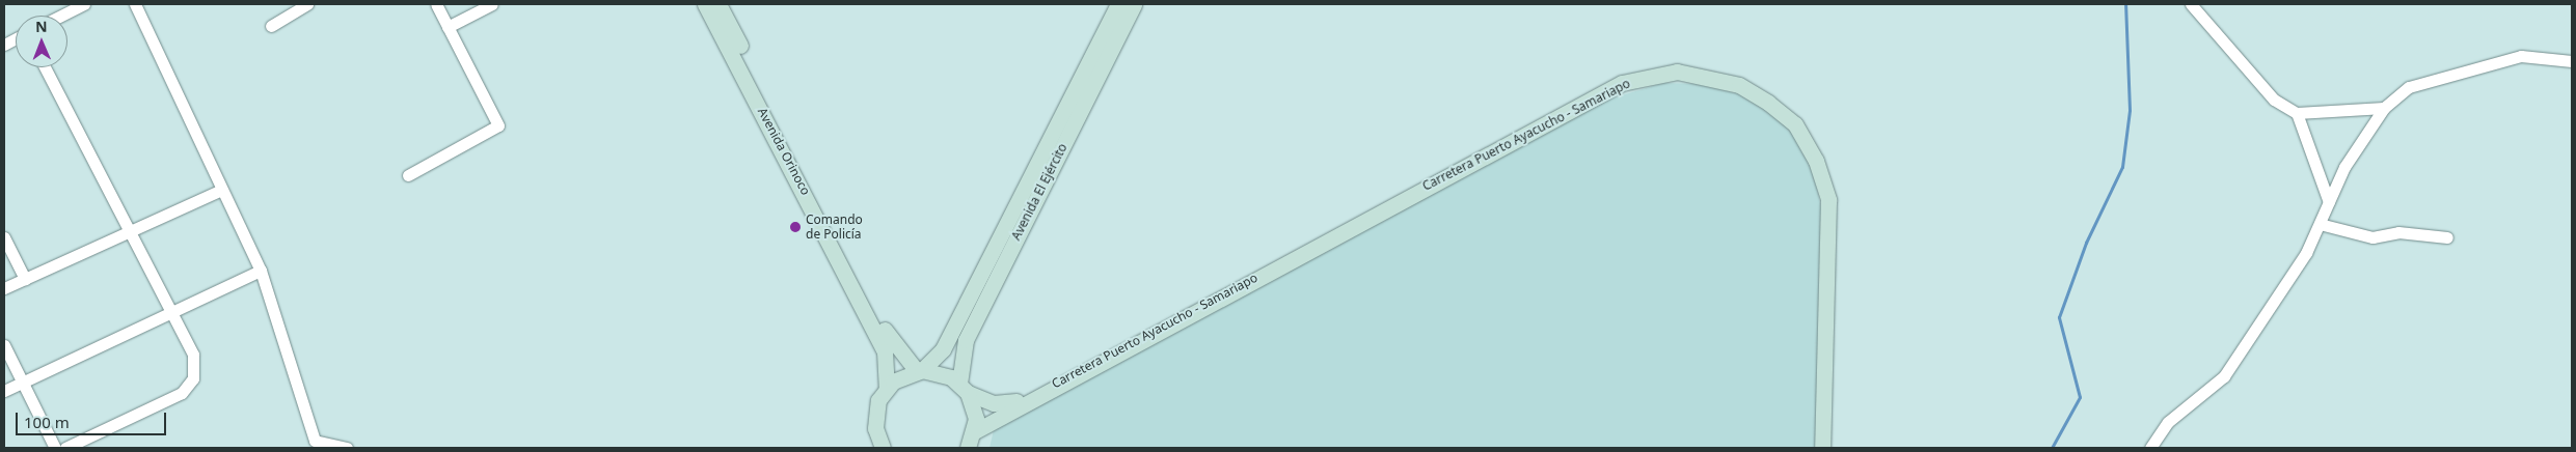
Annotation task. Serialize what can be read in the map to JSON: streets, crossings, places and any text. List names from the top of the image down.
{
  "streets": {
    "street": ["Carretera Puerto Ayacucho - Samariapo", "Avenida Orinoco", "Avenida El Ejército"]
  },
  "crossings": [
    ["Carretera Puerto Ayacucho - Samariapo", "Avenida Orinoco"],
    ["Carretera Puerto Ayacucho - Samariapo", "Avenida El Ejército"],
    ["Avenida Orinoco", "Avenida El Ejército"]
  ],
  "places": ["Comando de Policía"],
  "scale_bar": "100 m",
  "north": "top"
}
